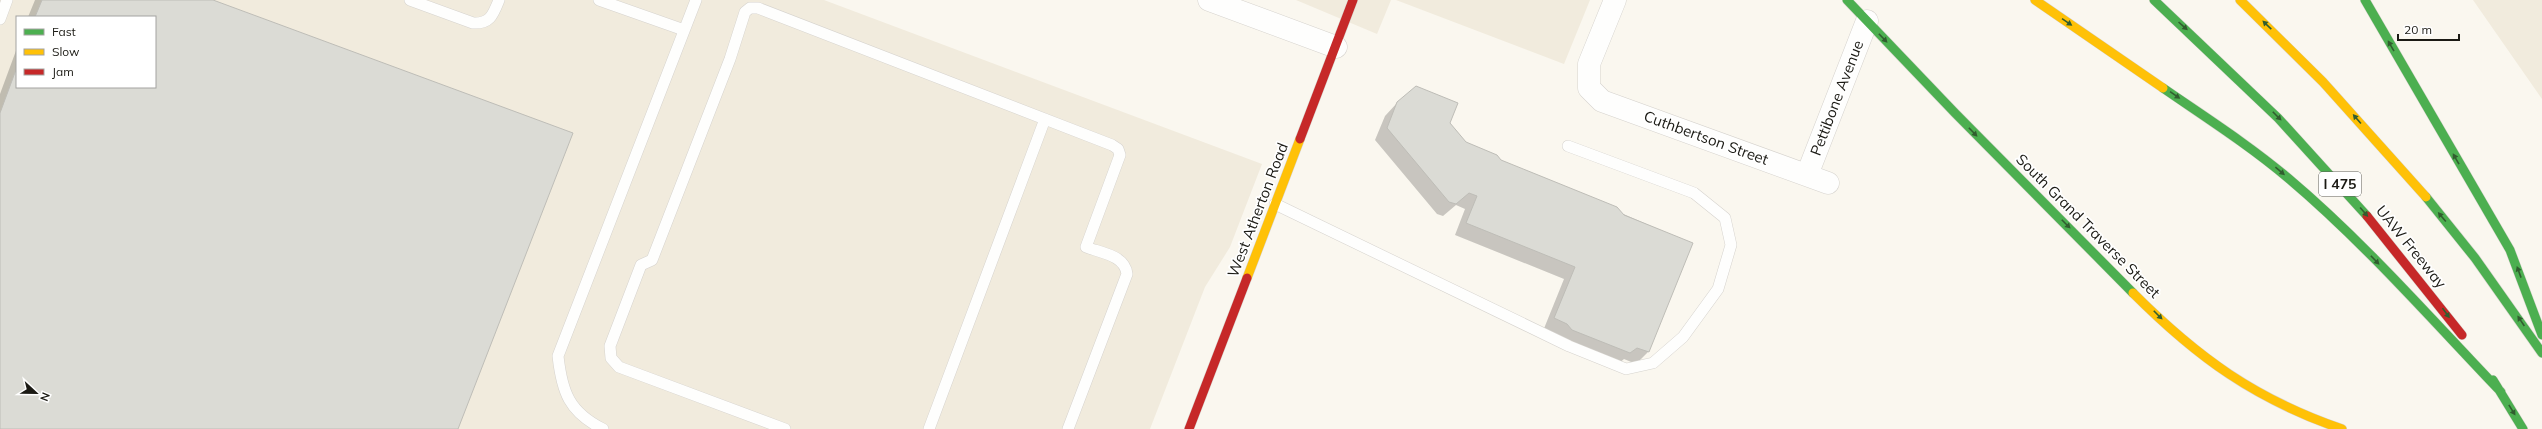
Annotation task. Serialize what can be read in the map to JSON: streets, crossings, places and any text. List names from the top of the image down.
{
  "streets": {
    "main road": [
      "I 475",
      "West Atherton Road",
      "South Grand Traverse Street",
      "UAW Freeway"
    ],
    "street": ["Pettibone Avenue", "Cuthbertson Street"]
  },
  "crossings": [
    ["Pettibone Avenue", "Cuthbertson Street"],
    ["Pettibone Avenue", "South Grand Traverse Street"]
  ],
  "one_way": ["South Grand Traverse Street"],
  "legend": ["Fast", "Slow", "Jam"],
  "scale_bar": "20 m",
  "north": "right"
}
